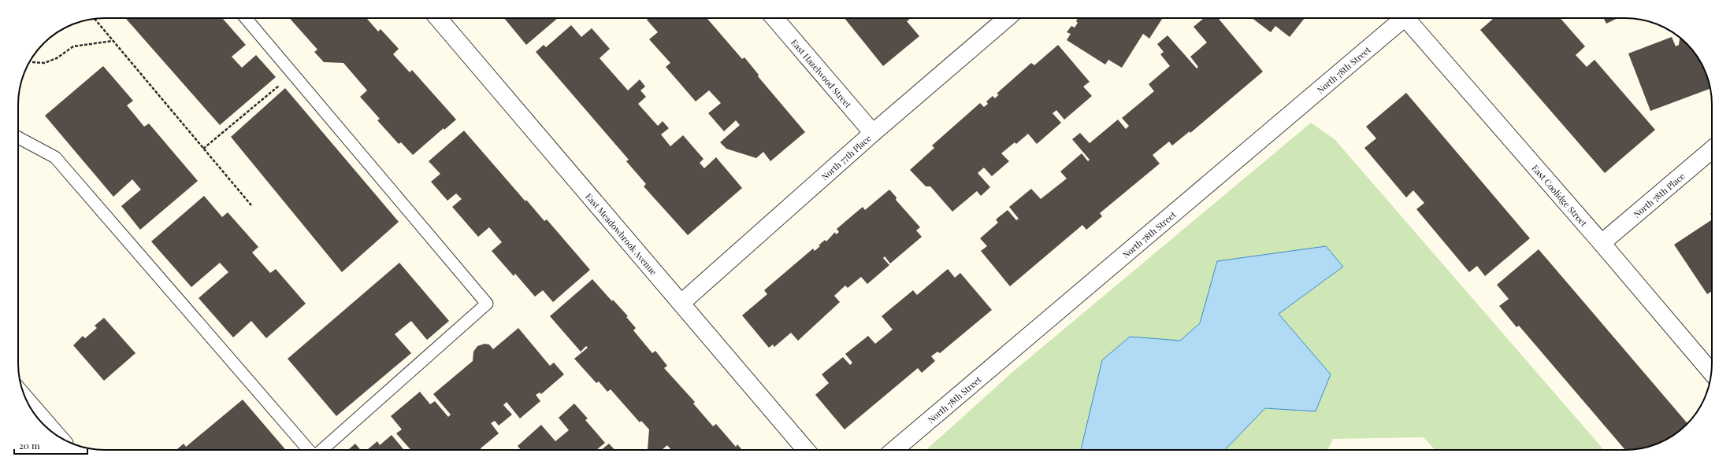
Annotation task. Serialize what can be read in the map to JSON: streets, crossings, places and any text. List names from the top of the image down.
{
  "streets": {
    "street": [
      "North 78th Street",
      "East Hazelwood Street",
      "North 77th Place",
      "East Coolidge Street",
      "North 78th Place",
      "East Meadowbrook Avenue"
    ]
  },
  "crossings": [
    ["East Hazelwood Street", "North 77th Place"],
    ["North 77th Place", "East Meadowbrook Avenue"],
    ["East Coolidge Street", "North 78th Place"]
  ],
  "scale_bar": "20 m"
}
